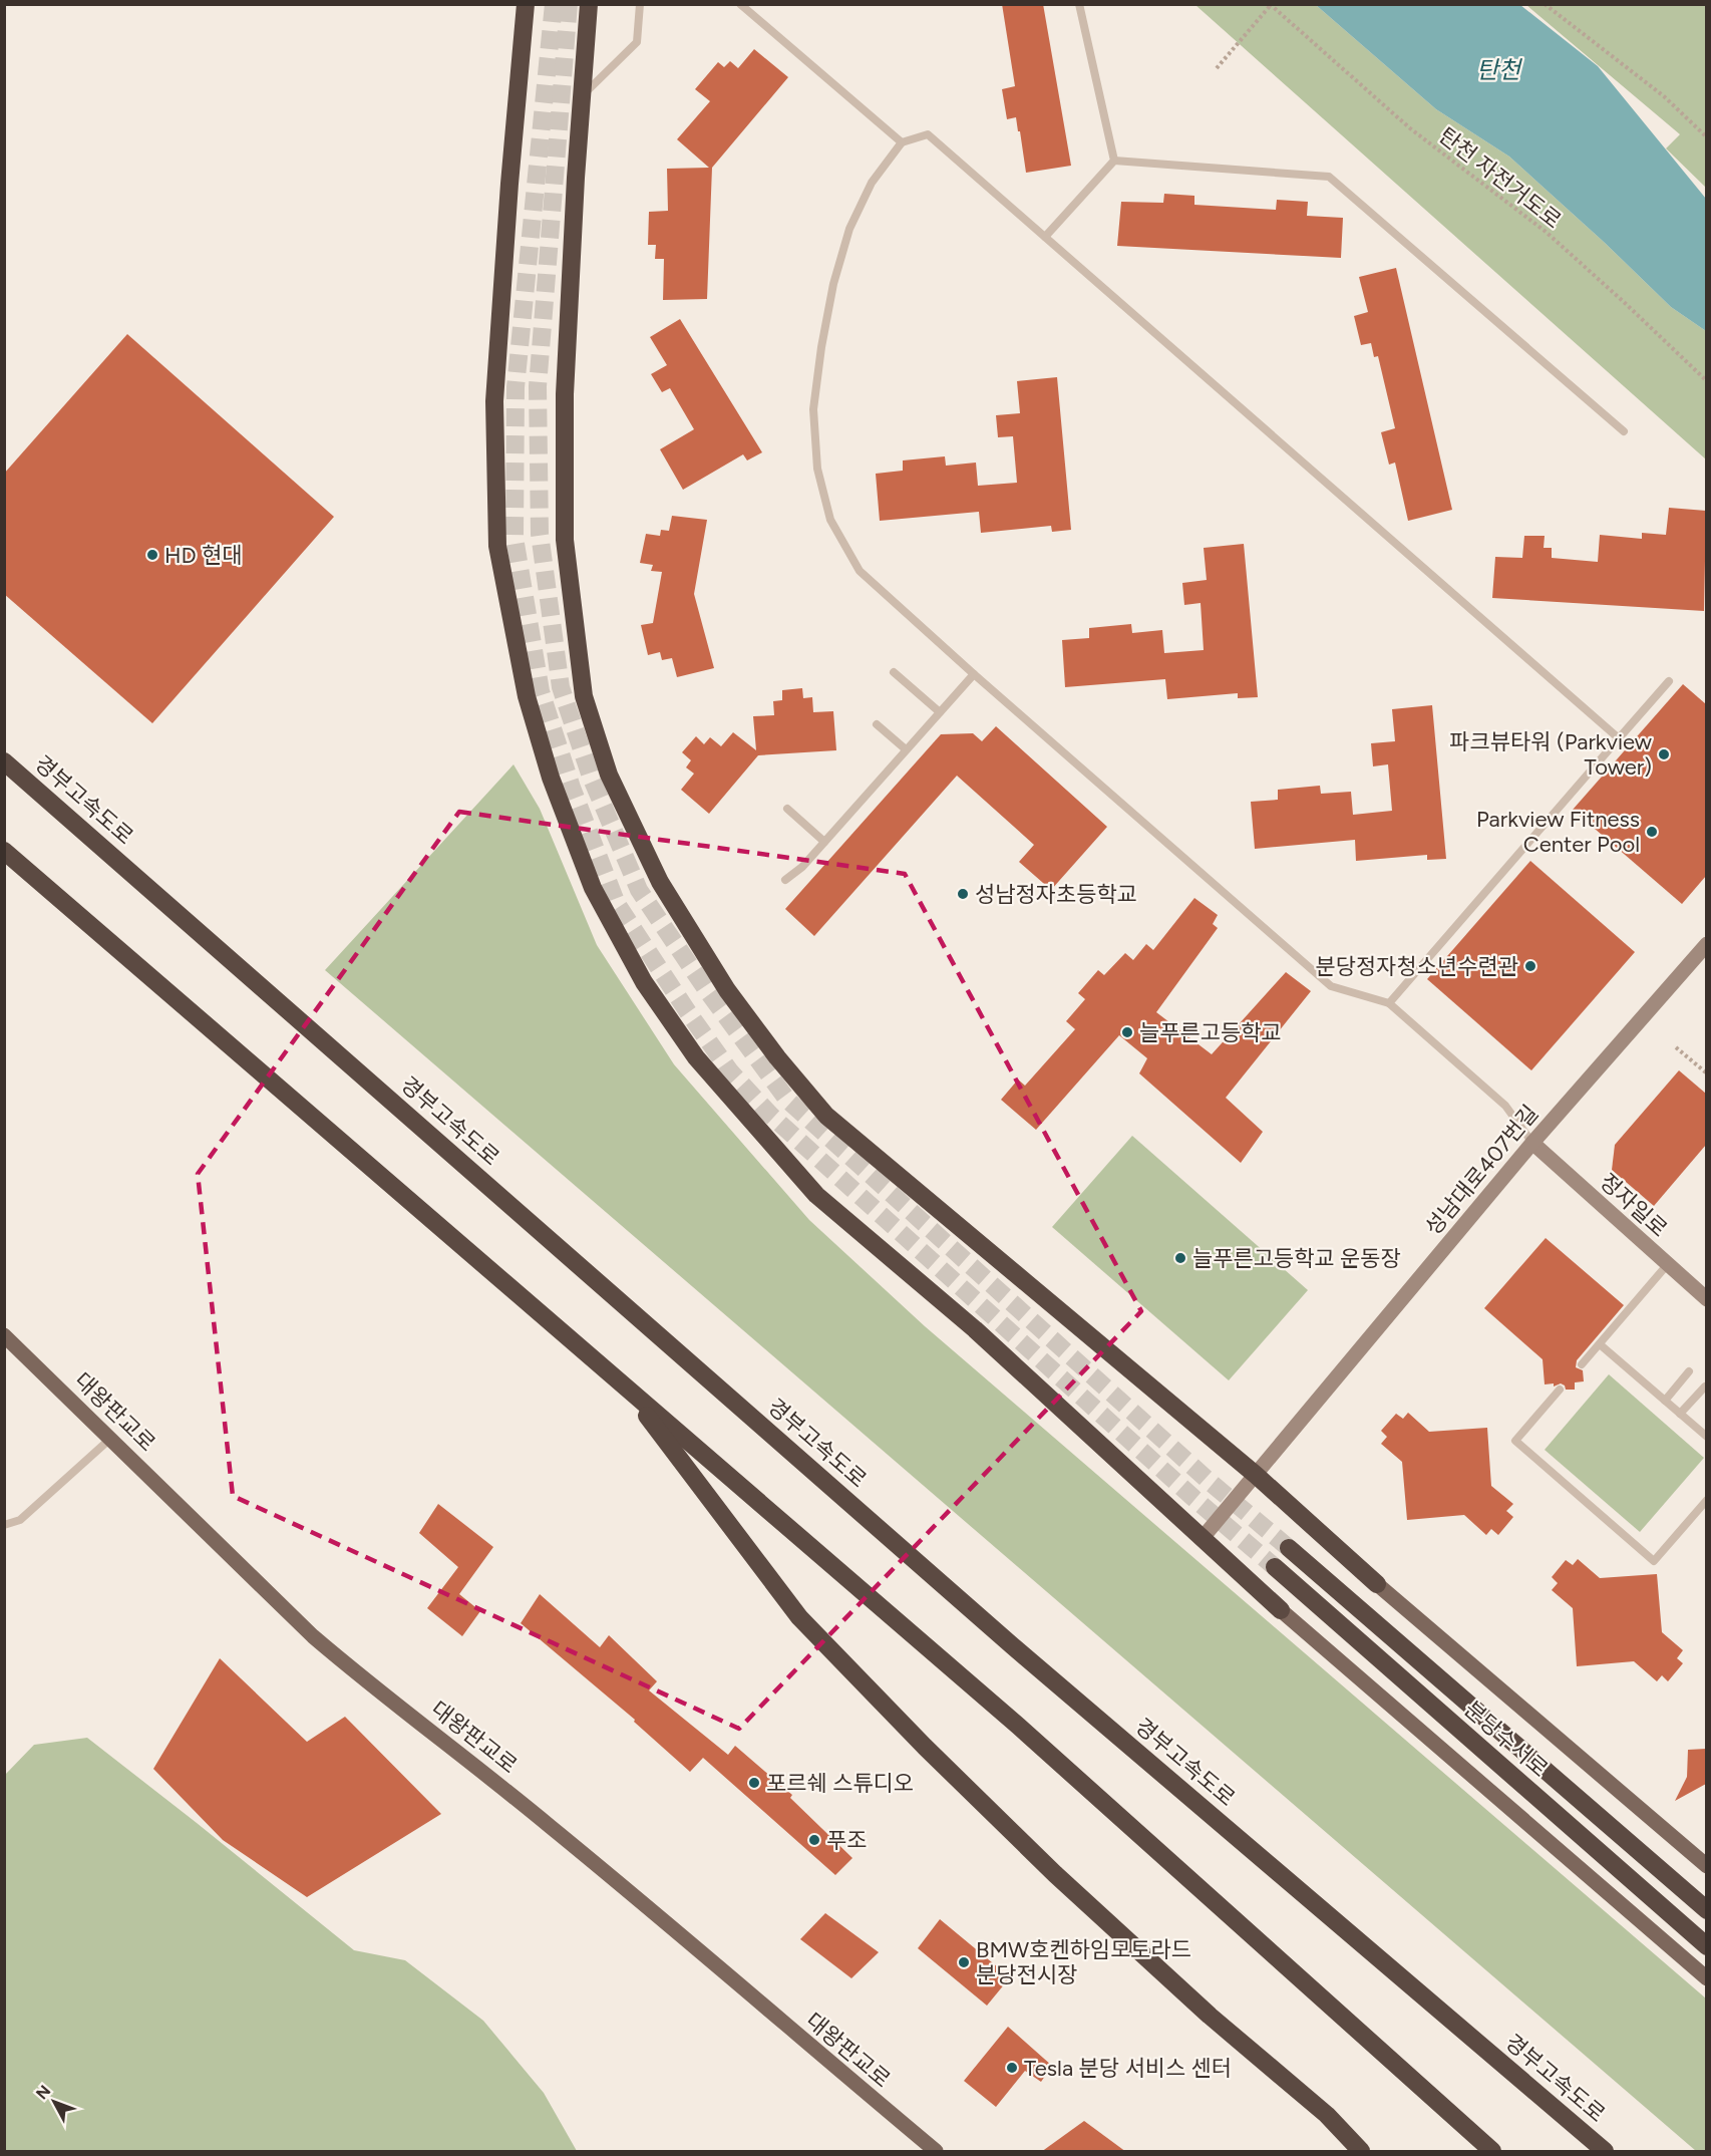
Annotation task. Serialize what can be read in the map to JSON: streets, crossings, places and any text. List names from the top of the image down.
{
  "streets": {
    "highway": ["경부고속도로", "분당수서로"],
    "main road": ["대왕판교로"],
    "street": ["성남대로407번길", "정자일로"],
    "path": ["탄천 자전거도로"]
  },
  "crossings": [
    ["성남대로407번길", "정자일로"]
  ],
  "water": ["탄천"],
  "places": [
    "HD 현대",
    "파크뷰타워 (Parkview Tower)",
    "Parkview Fitness Center Pool",
    "성남정자초등학교",
    "분당정자청소년수련관",
    "늘푸른고등학교",
    "늘푸른고등학교 운동장",
    "포르쉐 스튜디오",
    "푸조",
    "BMW호켄하임모토라드 분당전시장",
    "Tesla 분당 서비스 센터"
  ],
  "north": "top left"
}
